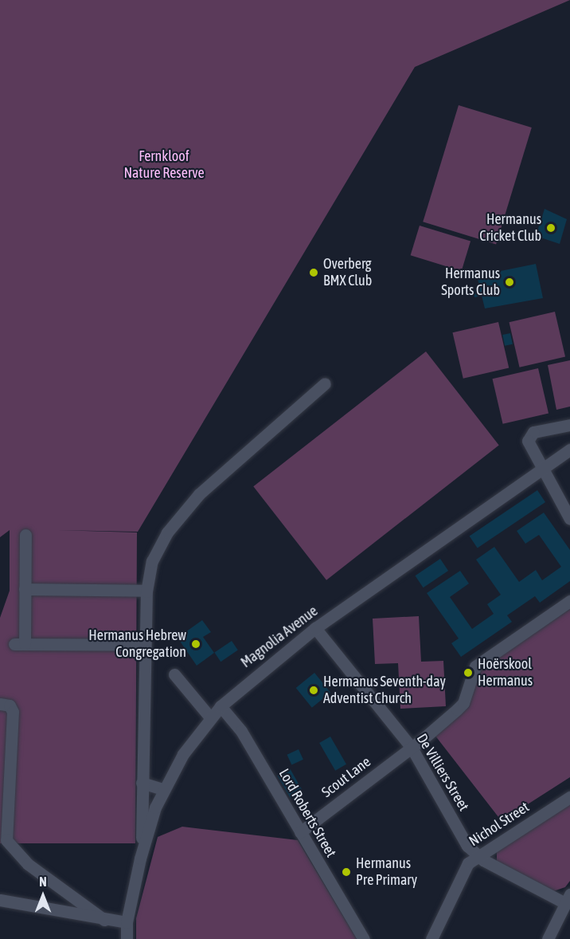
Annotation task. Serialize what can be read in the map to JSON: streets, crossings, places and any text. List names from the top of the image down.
{
  "streets": {
    "street": [
      "Magnolia Avenue",
      "De Villiers Street",
      "Scout Lane",
      "Lord Roberts Street",
      "Nichol Street"
    ]
  },
  "crossings": [
    ["Magnolia Avenue", "De Villiers Street"],
    ["Magnolia Avenue", "Lord Roberts Street"],
    ["De Villiers Street", "Scout Lane"],
    ["De Villiers Street", "Nichol Street"],
    ["Scout Lane", "Lord Roberts Street"]
  ],
  "parks": ["Fernkloof Nature Reserve"],
  "places": [
    "Hermanus Cricket Club",
    "Overberg BMX Club",
    "Hermanus Sports Club",
    "Hermanus Hebrew Congregation",
    "Hoërskool Hermanus",
    "Hermanus Seventh-day Adventist Church",
    "Hermanus Pre Primary"
  ],
  "north": "top"
}
